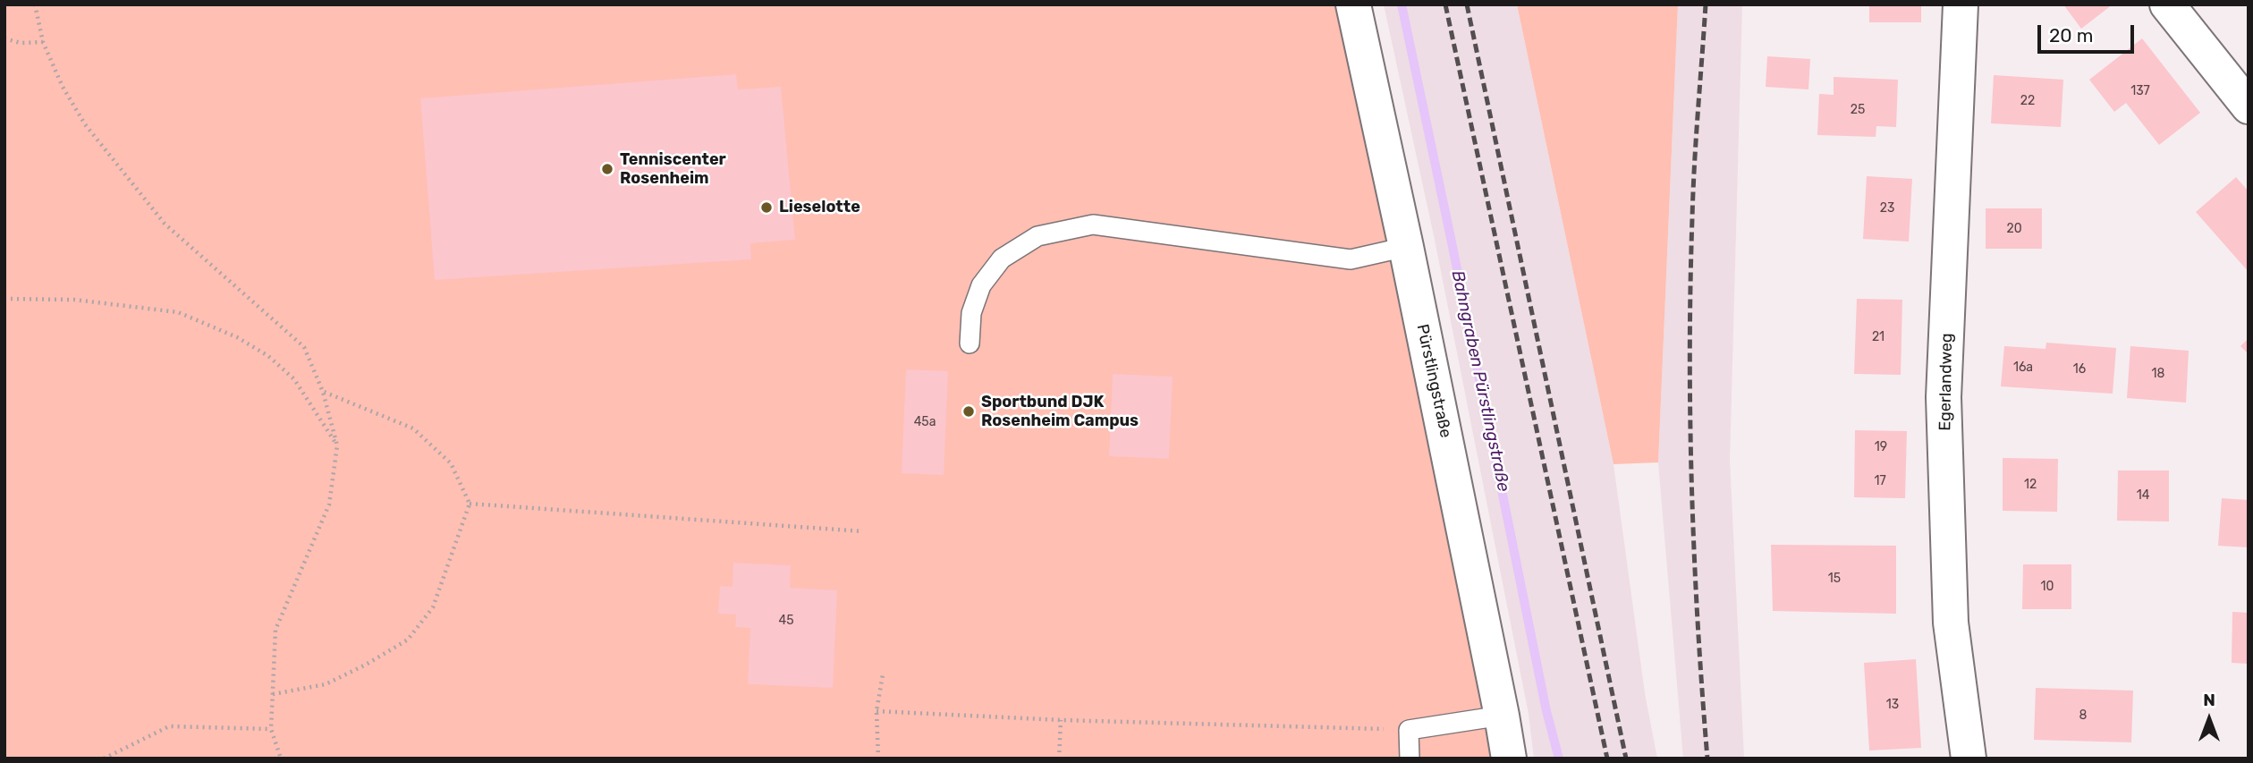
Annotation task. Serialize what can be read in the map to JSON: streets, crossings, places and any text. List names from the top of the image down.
{
  "streets": {
    "street": ["Pürstlingstraße", "Egerlandweg"]
  },
  "water": ["Bahngraben Pürstlingstraße"],
  "places": ["Tenniscenter Rosenheim", "Lieselotte", "Sportbund DJK Rosenheim Campus"],
  "house_numbers": [
    "137",
    "22",
    "25",
    "23",
    "20",
    "21",
    "16a",
    "16",
    "18",
    "45a",
    "19",
    "17",
    "12",
    "14",
    "15",
    "10",
    "45",
    "13",
    "8"
  ],
  "scale_bar": "20 m",
  "north": "top"
}
